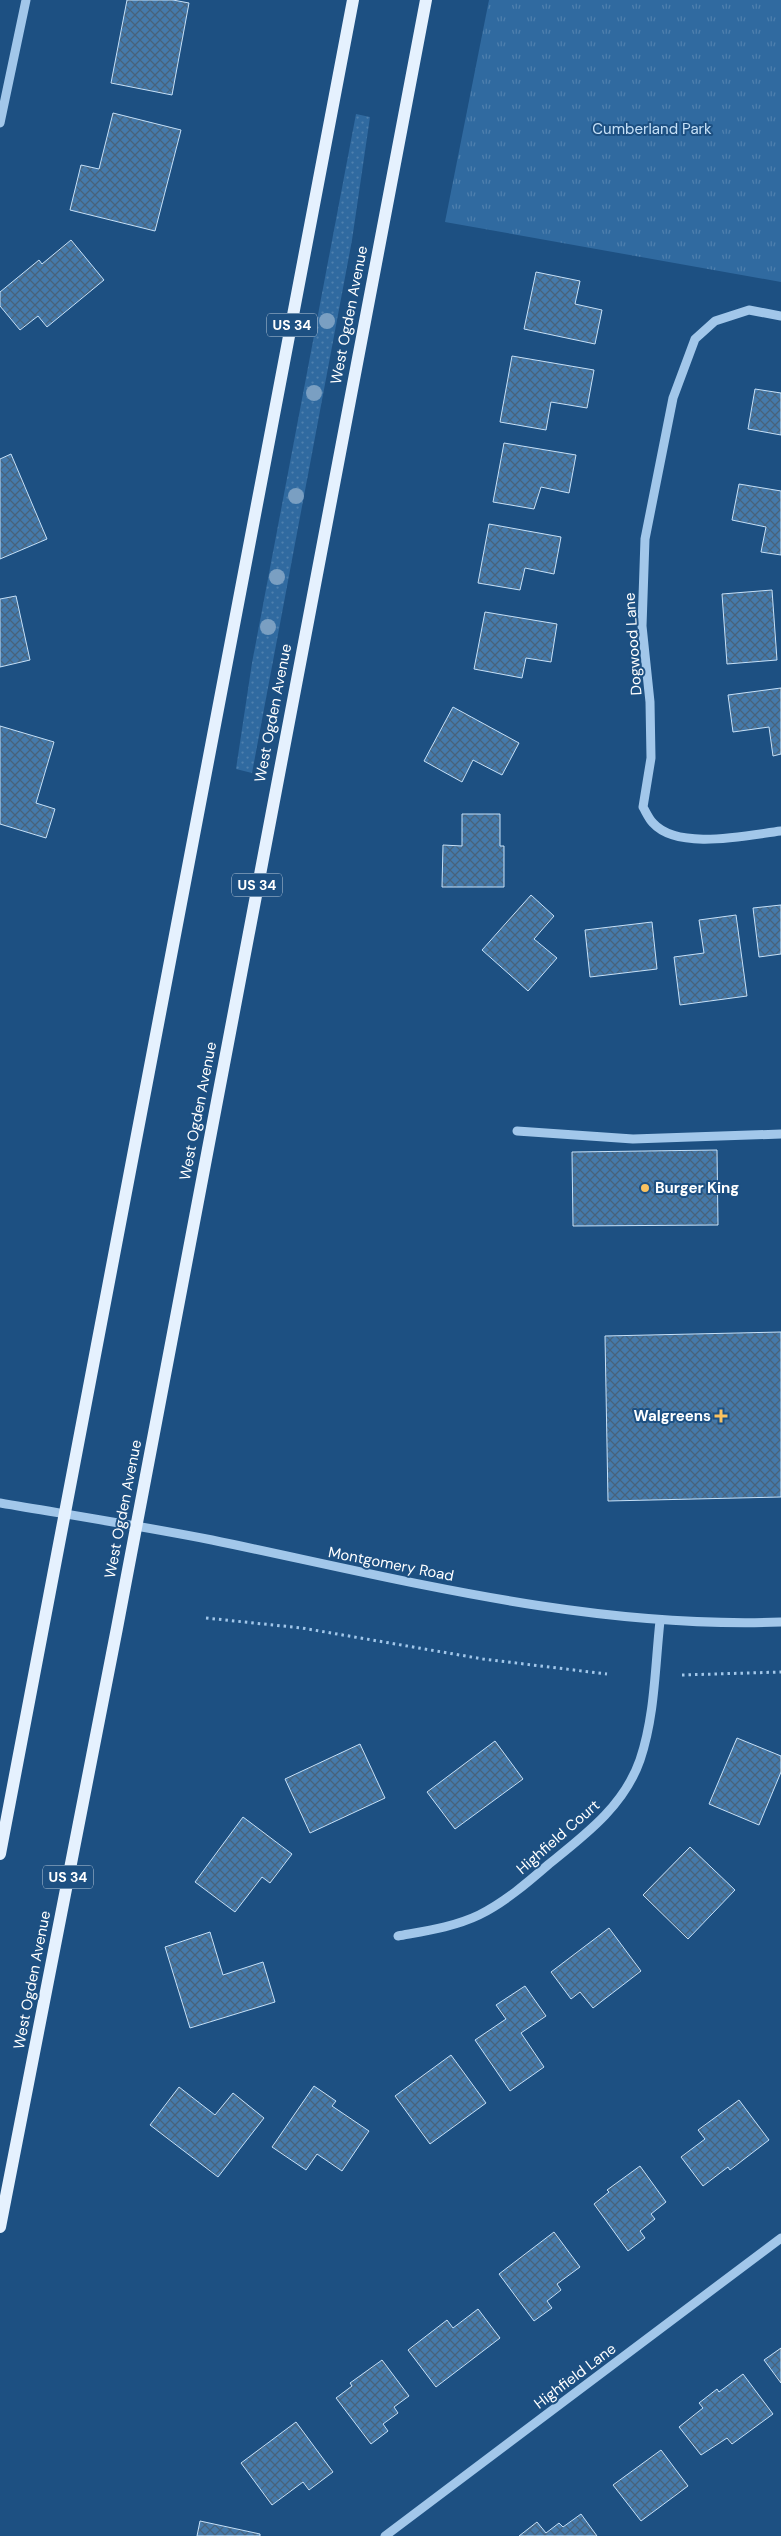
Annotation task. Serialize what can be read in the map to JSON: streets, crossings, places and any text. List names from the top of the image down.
{
  "streets": {
    "main road": ["West Ogden Avenue", "US 34"],
    "street": [
      "Dogwood Lane",
      "Montgomery Road",
      "Highfield Court",
      "Highfield Lane"
    ]
  },
  "crossings": [
    ["West Ogden Avenue", "Montgomery Road"],
    ["US 34", "Montgomery Road"],
    ["Montgomery Road", "Highfield Court"]
  ],
  "parks": ["Cumberland Park"],
  "places": {
    "other": ["Burger King"],
    "health": ["Walgreens"]
  }
}
